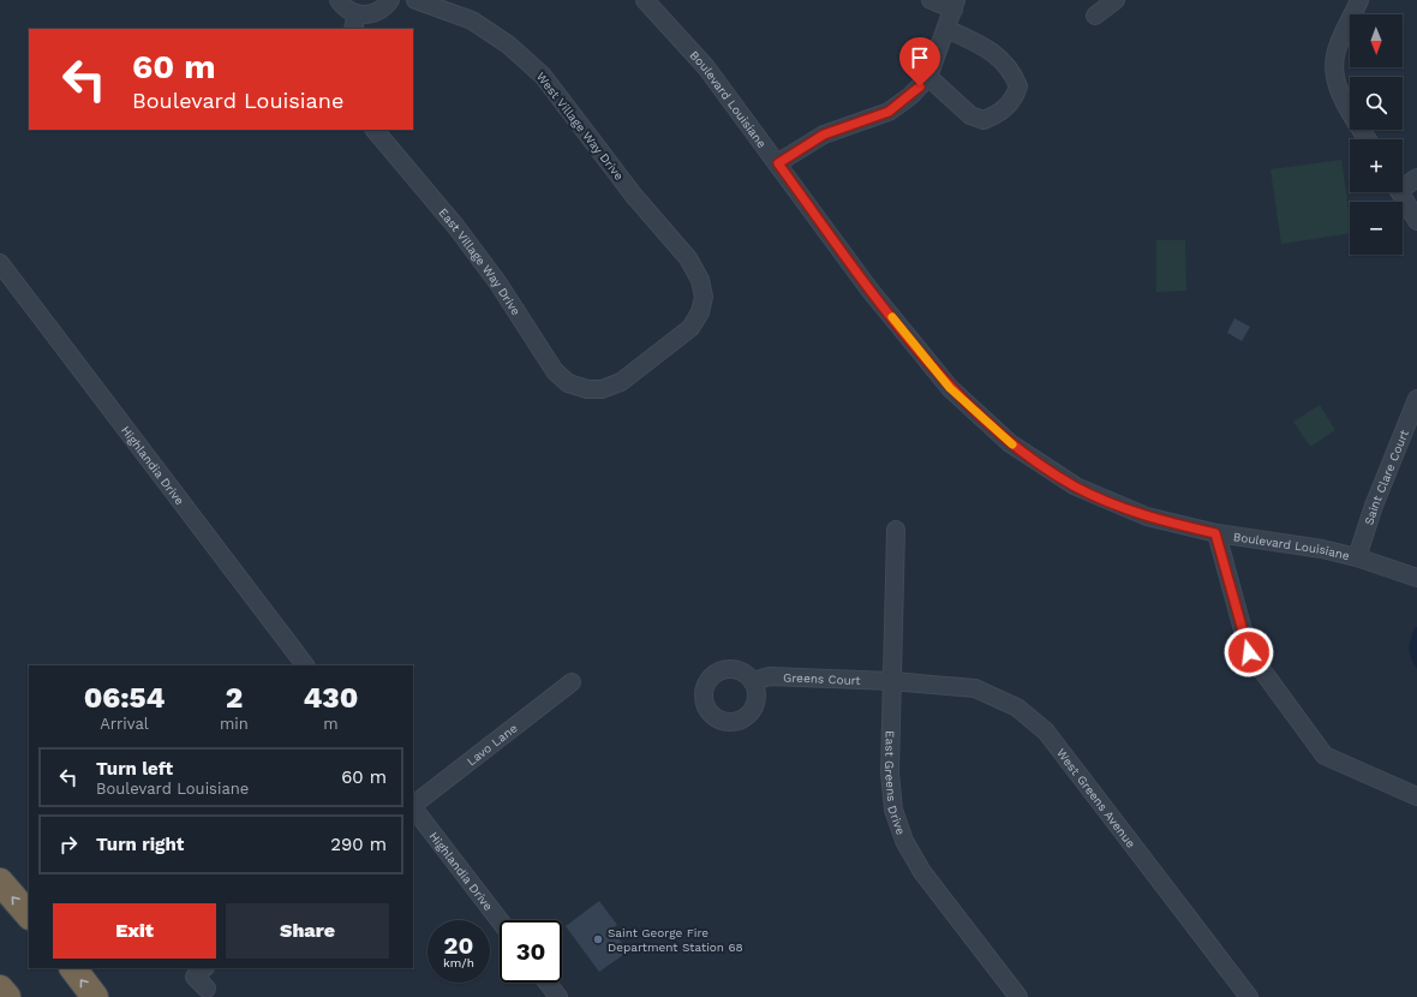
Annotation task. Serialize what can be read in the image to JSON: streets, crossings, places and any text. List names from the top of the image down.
{
  "streets": {
    "street": [
      "Boulevard Louisiane",
      "West Village Way Drive",
      "East Village Way Drive",
      "Highlandia Drive",
      "Saint Clare Court",
      "Greens Court",
      "Lavo Lane",
      "East Greens Drive",
      "West Greens Avenue"
    ]
  },
  "crossings": [
    ["Boulevard Louisiane", "Saint Clare Court"],
    ["West Village Way Drive", "East Village Way Drive"],
    ["Greens Court", "East Greens Drive"],
    ["Greens Court", "West Greens Avenue"],
    ["East Greens Drive", "West Greens Avenue"]
  ],
  "places": ["Saint George Fire Department Station 68"],
  "north": "bottom",
  "page": {
    "map_buttons": ["+", "−"],
    "turn": ["60 m", "Boulevard Louisiane"],
    "eta": [
      "06:54",
      "Arrival",
      "2",
      "min",
      "430",
      "m"
    ],
    "list": [
      {
        "name": "Turn left",
        "note": "Boulevard Louisiane",
        "value": "60 m"
      },
      {
        "name": "Turn right",
        "value": "290 m"
      }
    ],
    "buttons": ["Exit", "Share"],
    "speed": "20 km/h",
    "limit": "30"
  }
}
